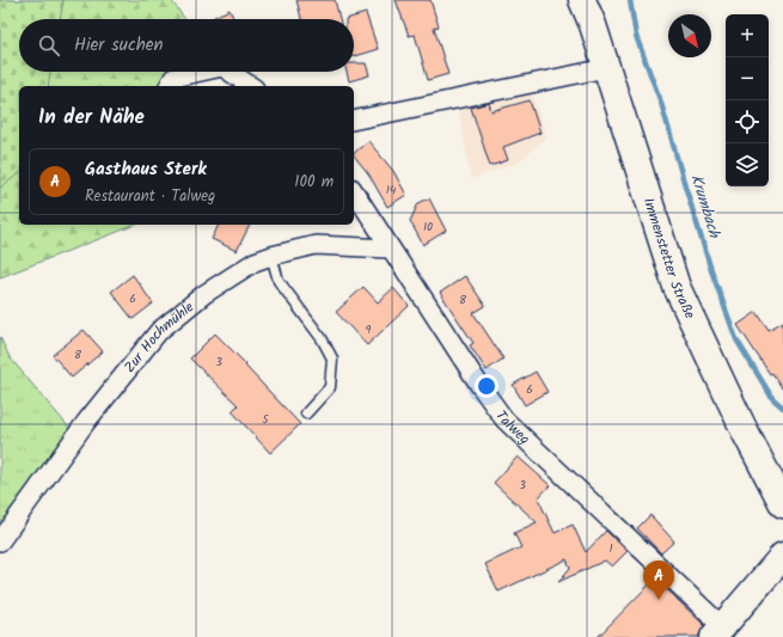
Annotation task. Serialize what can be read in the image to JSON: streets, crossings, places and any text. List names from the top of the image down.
{
  "streets": {
    "main road": ["Immenstetter Straße"],
    "street": ["Zur Hochmühle", "Talweg"]
  },
  "crossings": [
    ["Zur Hochmühle", "Talweg"]
  ],
  "water": ["Krumbach"],
  "house_numbers": [
    "14",
    "10",
    "6",
    "8",
    "9",
    "8",
    "3",
    "6",
    "5",
    "3",
    "1"
  ],
  "north": "bottom right",
  "page": {
    "map_buttons": ["+", "−"],
    "search": "Hier suchen",
    "heading": "In der Nähe",
    "list": [
      {
        "mark": "A",
        "name": "Gasthaus Sterk",
        "note": "Restaurant · Talweg",
        "value": "100 m"
      }
    ],
    "pins": "A"
  }
}
